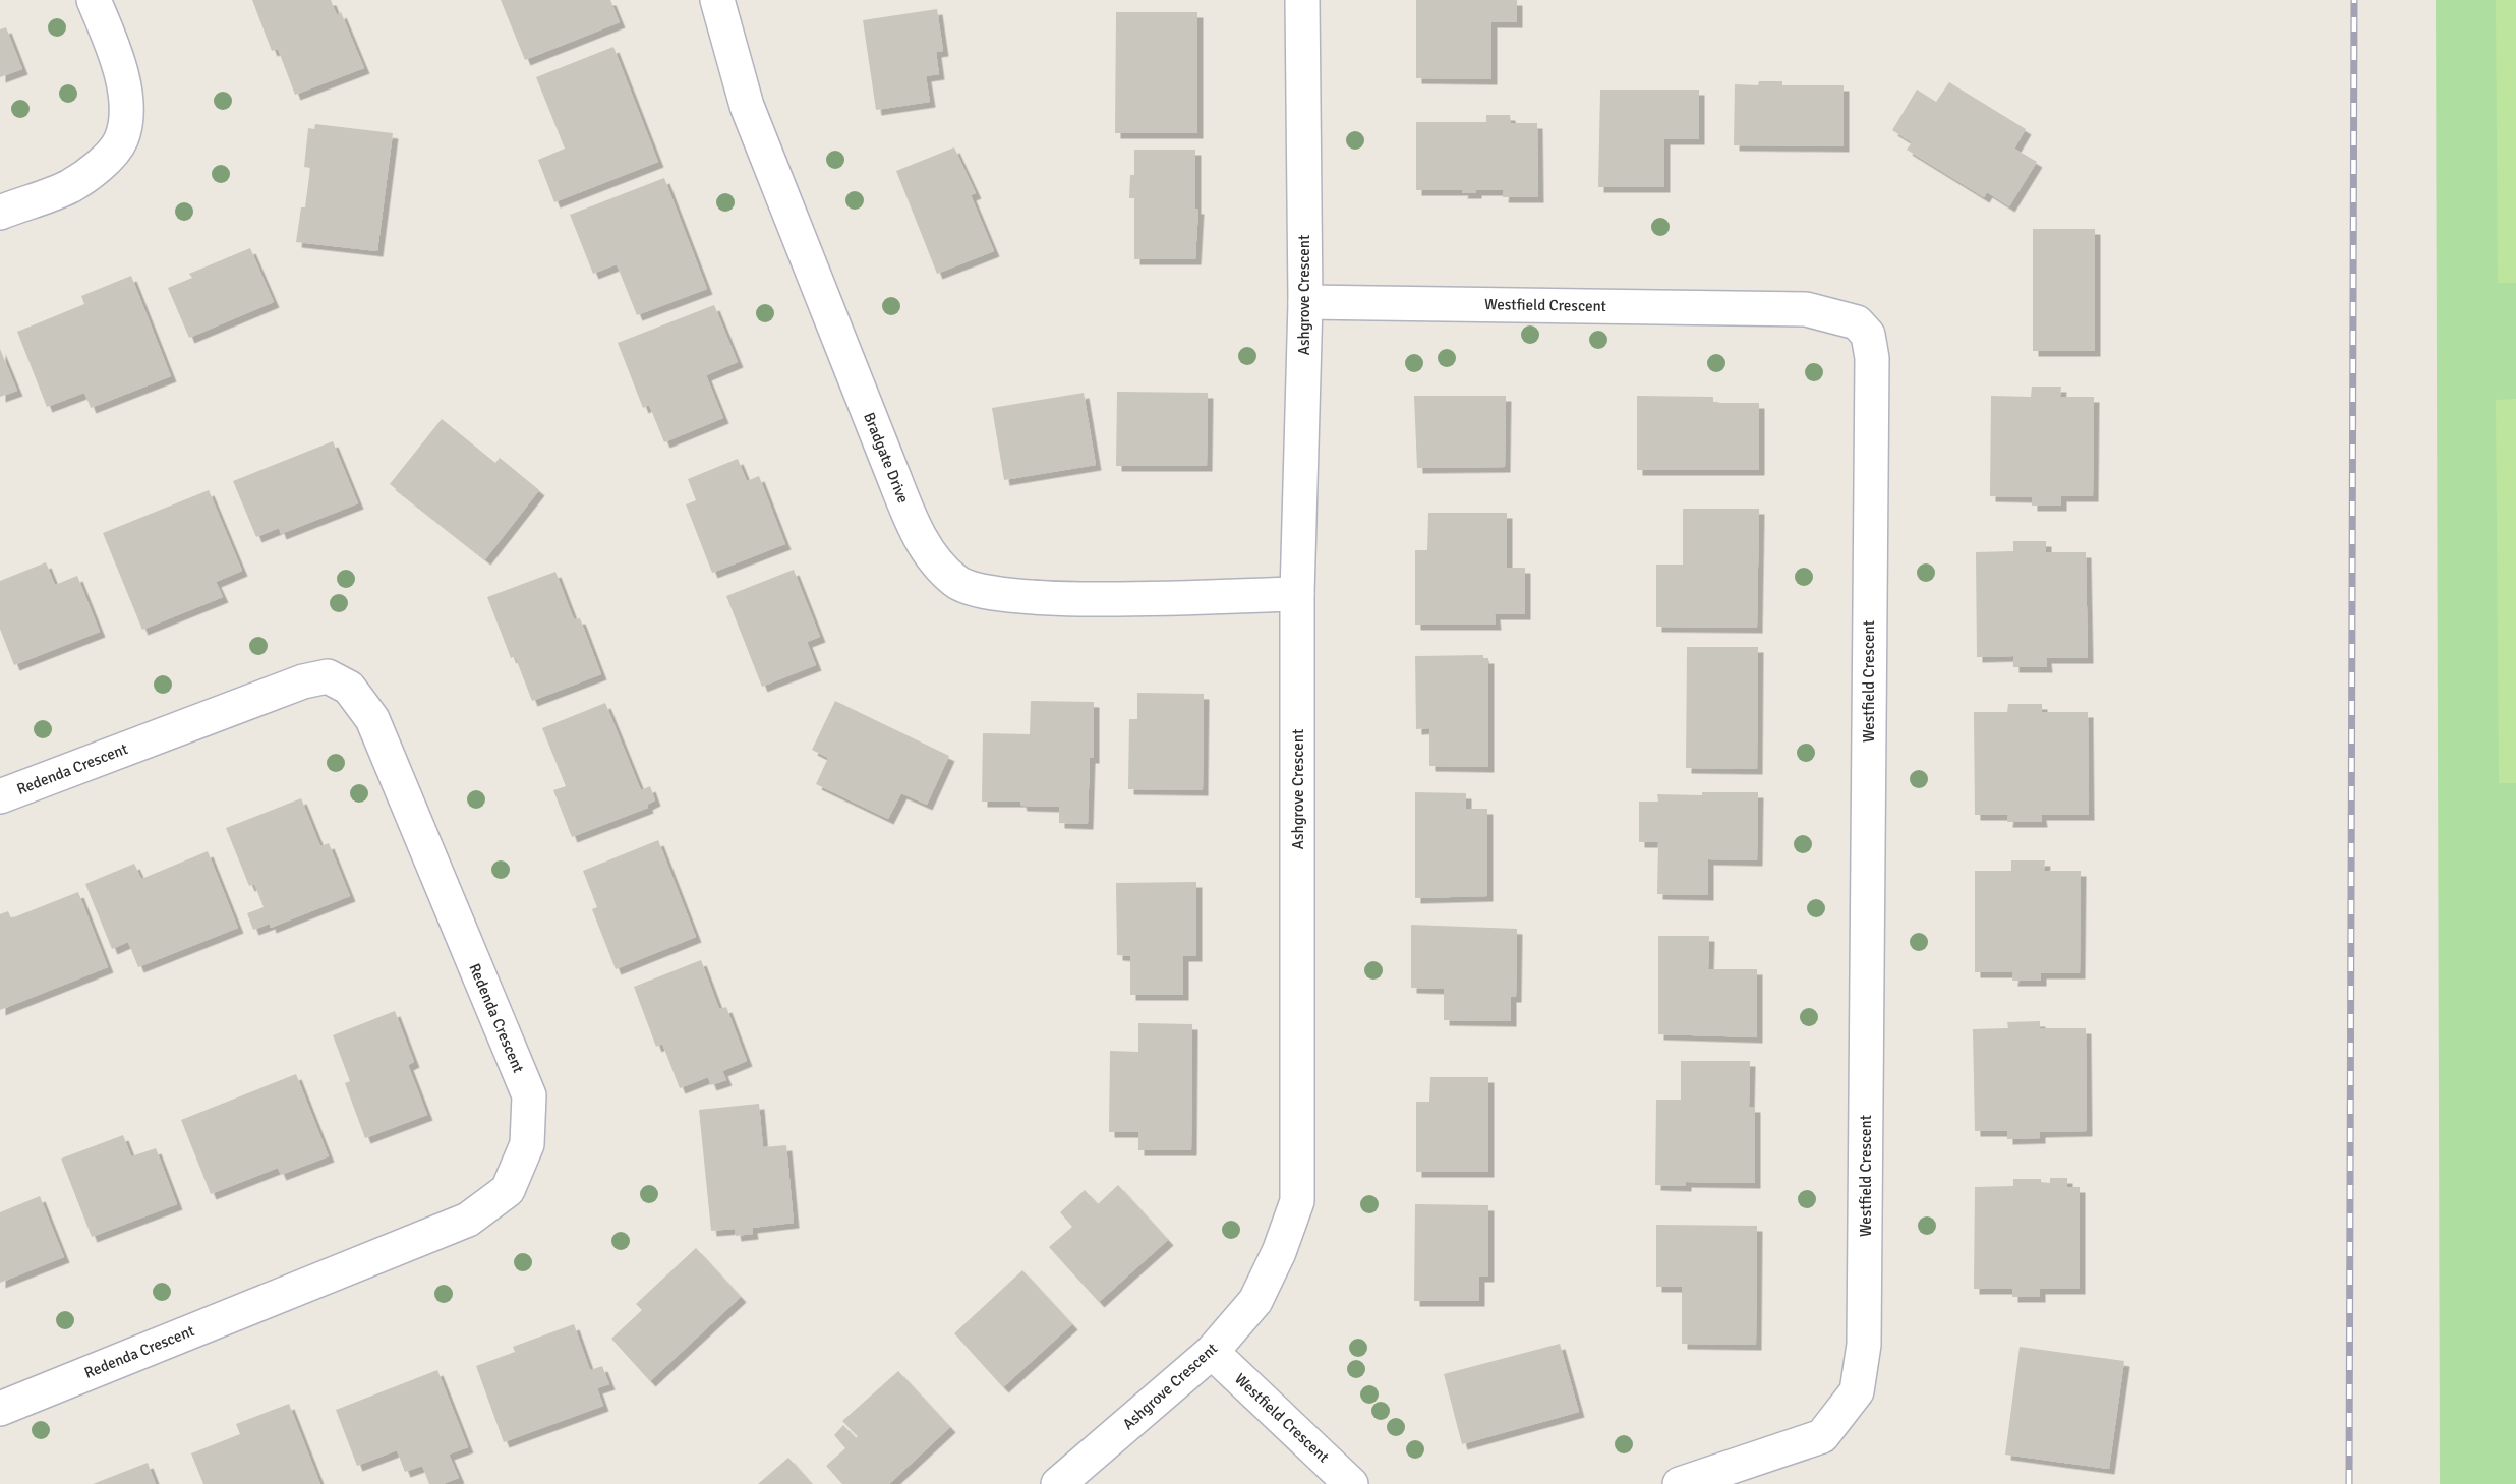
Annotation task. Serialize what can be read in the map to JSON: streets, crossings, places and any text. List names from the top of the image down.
{
  "streets": {
    "street": [
      "Ashgrove Crescent",
      "Westfield Crescent",
      "Bradgate Drive",
      "Redenda Crescent"
    ]
  },
  "crossings": [
    ["Ashgrove Crescent", "Westfield Crescent"],
    ["Ashgrove Crescent", "Bradgate Drive"]
  ]
}
